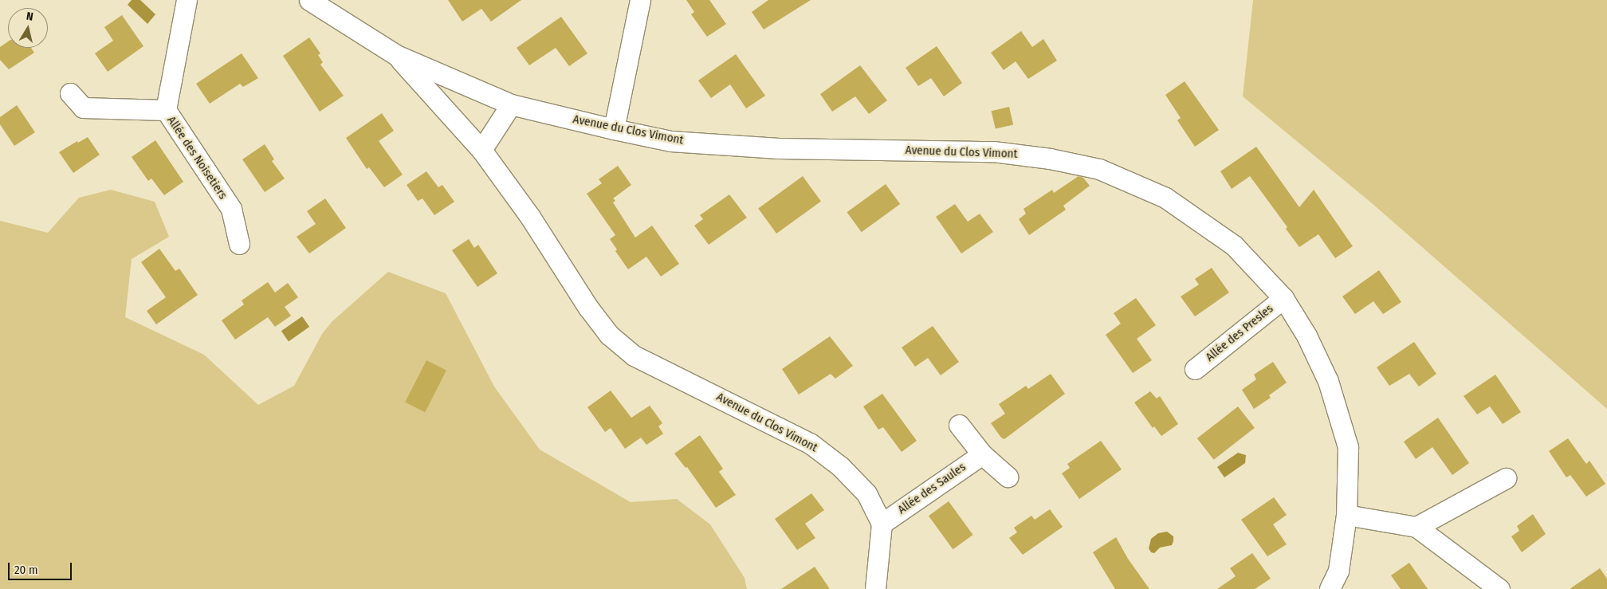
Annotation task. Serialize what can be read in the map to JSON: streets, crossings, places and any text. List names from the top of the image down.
{
  "streets": {
    "street": [
      "Avenue du Clos Vimont",
      "Allée des Noisetiers",
      "Allée des Presles",
      "Allée des Saules"
    ]
  },
  "crossings": [
    ["Avenue du Clos Vimont", "Allée des Presles"],
    ["Avenue du Clos Vimont", "Allée des Saules"]
  ],
  "scale_bar": "20 m",
  "north": "top"
}
